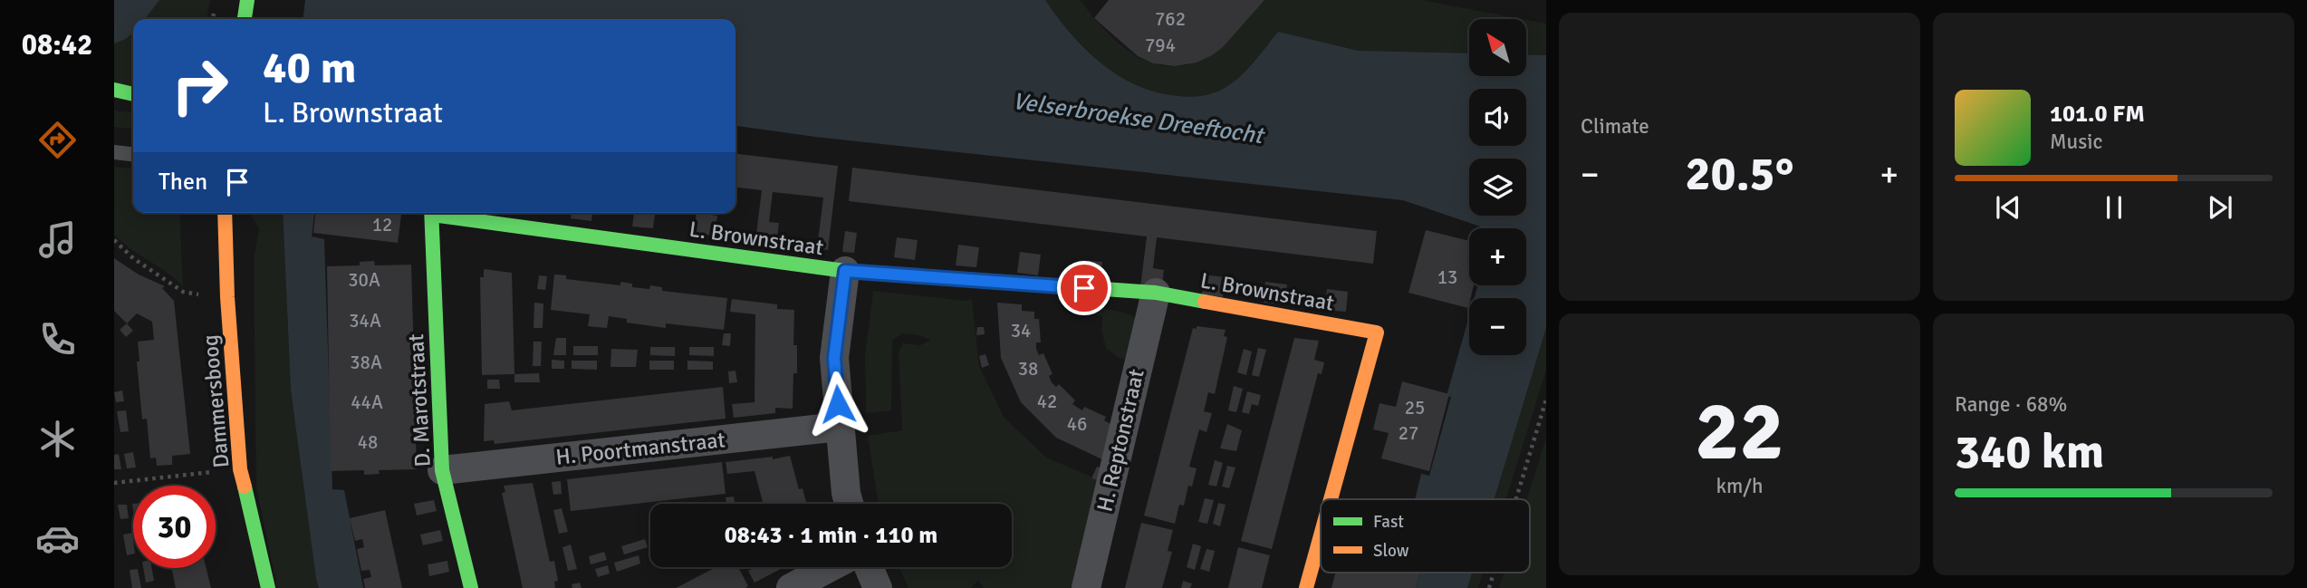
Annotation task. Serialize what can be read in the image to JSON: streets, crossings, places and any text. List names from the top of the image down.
{
  "streets": {
    "street": [
      "L. Brownstraat",
      "D. Marotstraat",
      "Dammersboog",
      "H. Reptonstraat",
      "H. Poortmanstraat"
    ]
  },
  "crossings": [
    ["L. Brownstraat", "H. Reptonstraat"],
    ["D. Marotstraat", "H. Poortmanstraat"]
  ],
  "water": ["Velserbroekse Dreeftocht"],
  "house_numbers": [
    "762",
    "794",
    "12",
    "13",
    "30A",
    "34A",
    "34",
    "38A",
    "38",
    "42",
    "44A",
    "25",
    "46",
    "27",
    "48"
  ],
  "legend": ["Fast", "Slow"],
  "north": "top left",
  "page": {
    "tabs": "08:42",
    "tile": [
      "Climate",
      ["22", "km/h"],
      ["Range · 68%", "340 km"]
    ],
    "map_buttons": ["+", "−"],
    "turn": ["40 m", "L. Brownstraat"],
    "song": ["101.0 FM", "Music"],
    "heat": ["−", "20.5°", "+"],
    "then": "Then",
    "limit": "30",
    "trip": "08:43 · 1 min · 110 m"
  }
}
